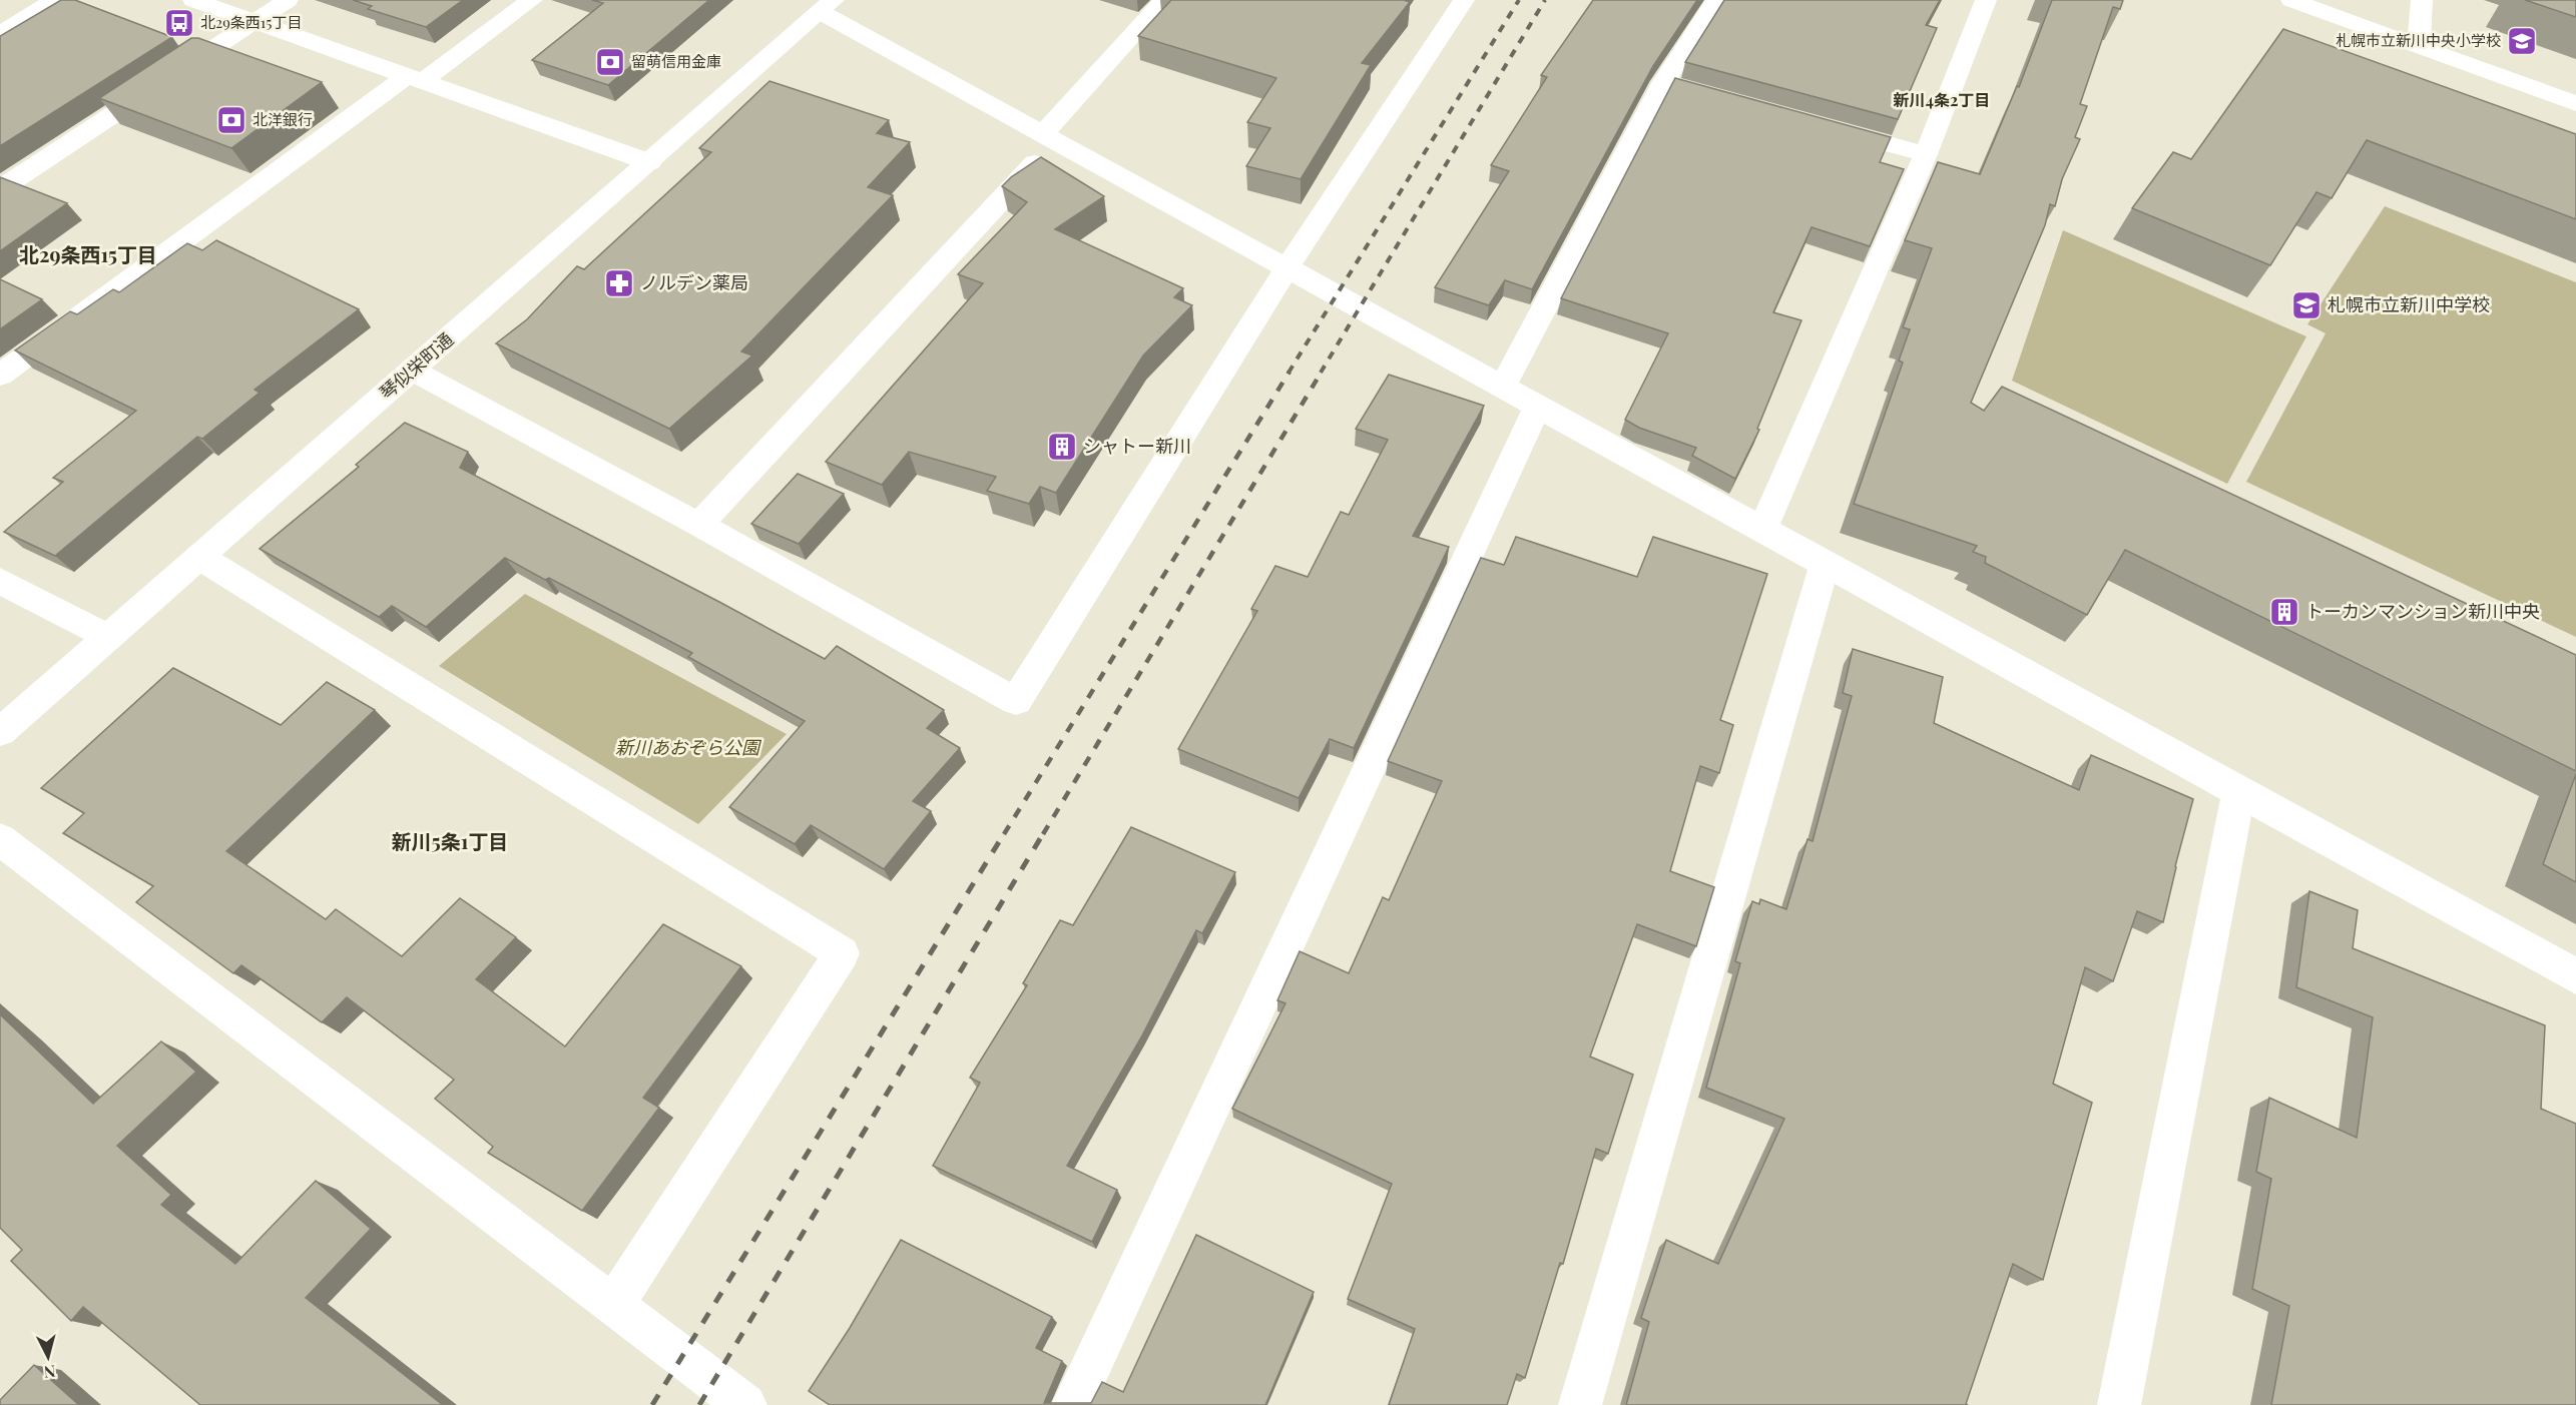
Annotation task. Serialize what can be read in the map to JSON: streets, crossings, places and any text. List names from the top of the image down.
{
  "streets": {
    "street": ["琴似栄町通"]
  },
  "districts": ["新川4条2丁目", "北29条西15丁目", "新川5条1丁目"],
  "parks": ["新川あおぞら公園"],
  "places": {
    "bus stop": ["北29条西15丁目"],
    "school or university": ["札幌市立新川中央小学校", "札幌市立新川中学校"],
    "bank": ["留萌信用金庫", "北洋銀行"],
    "pharmacy": ["ノルデン薬局"],
    "building": ["シャトー新川", "トーカンマンション新川中央"]
  },
  "north": "bottom"
}
